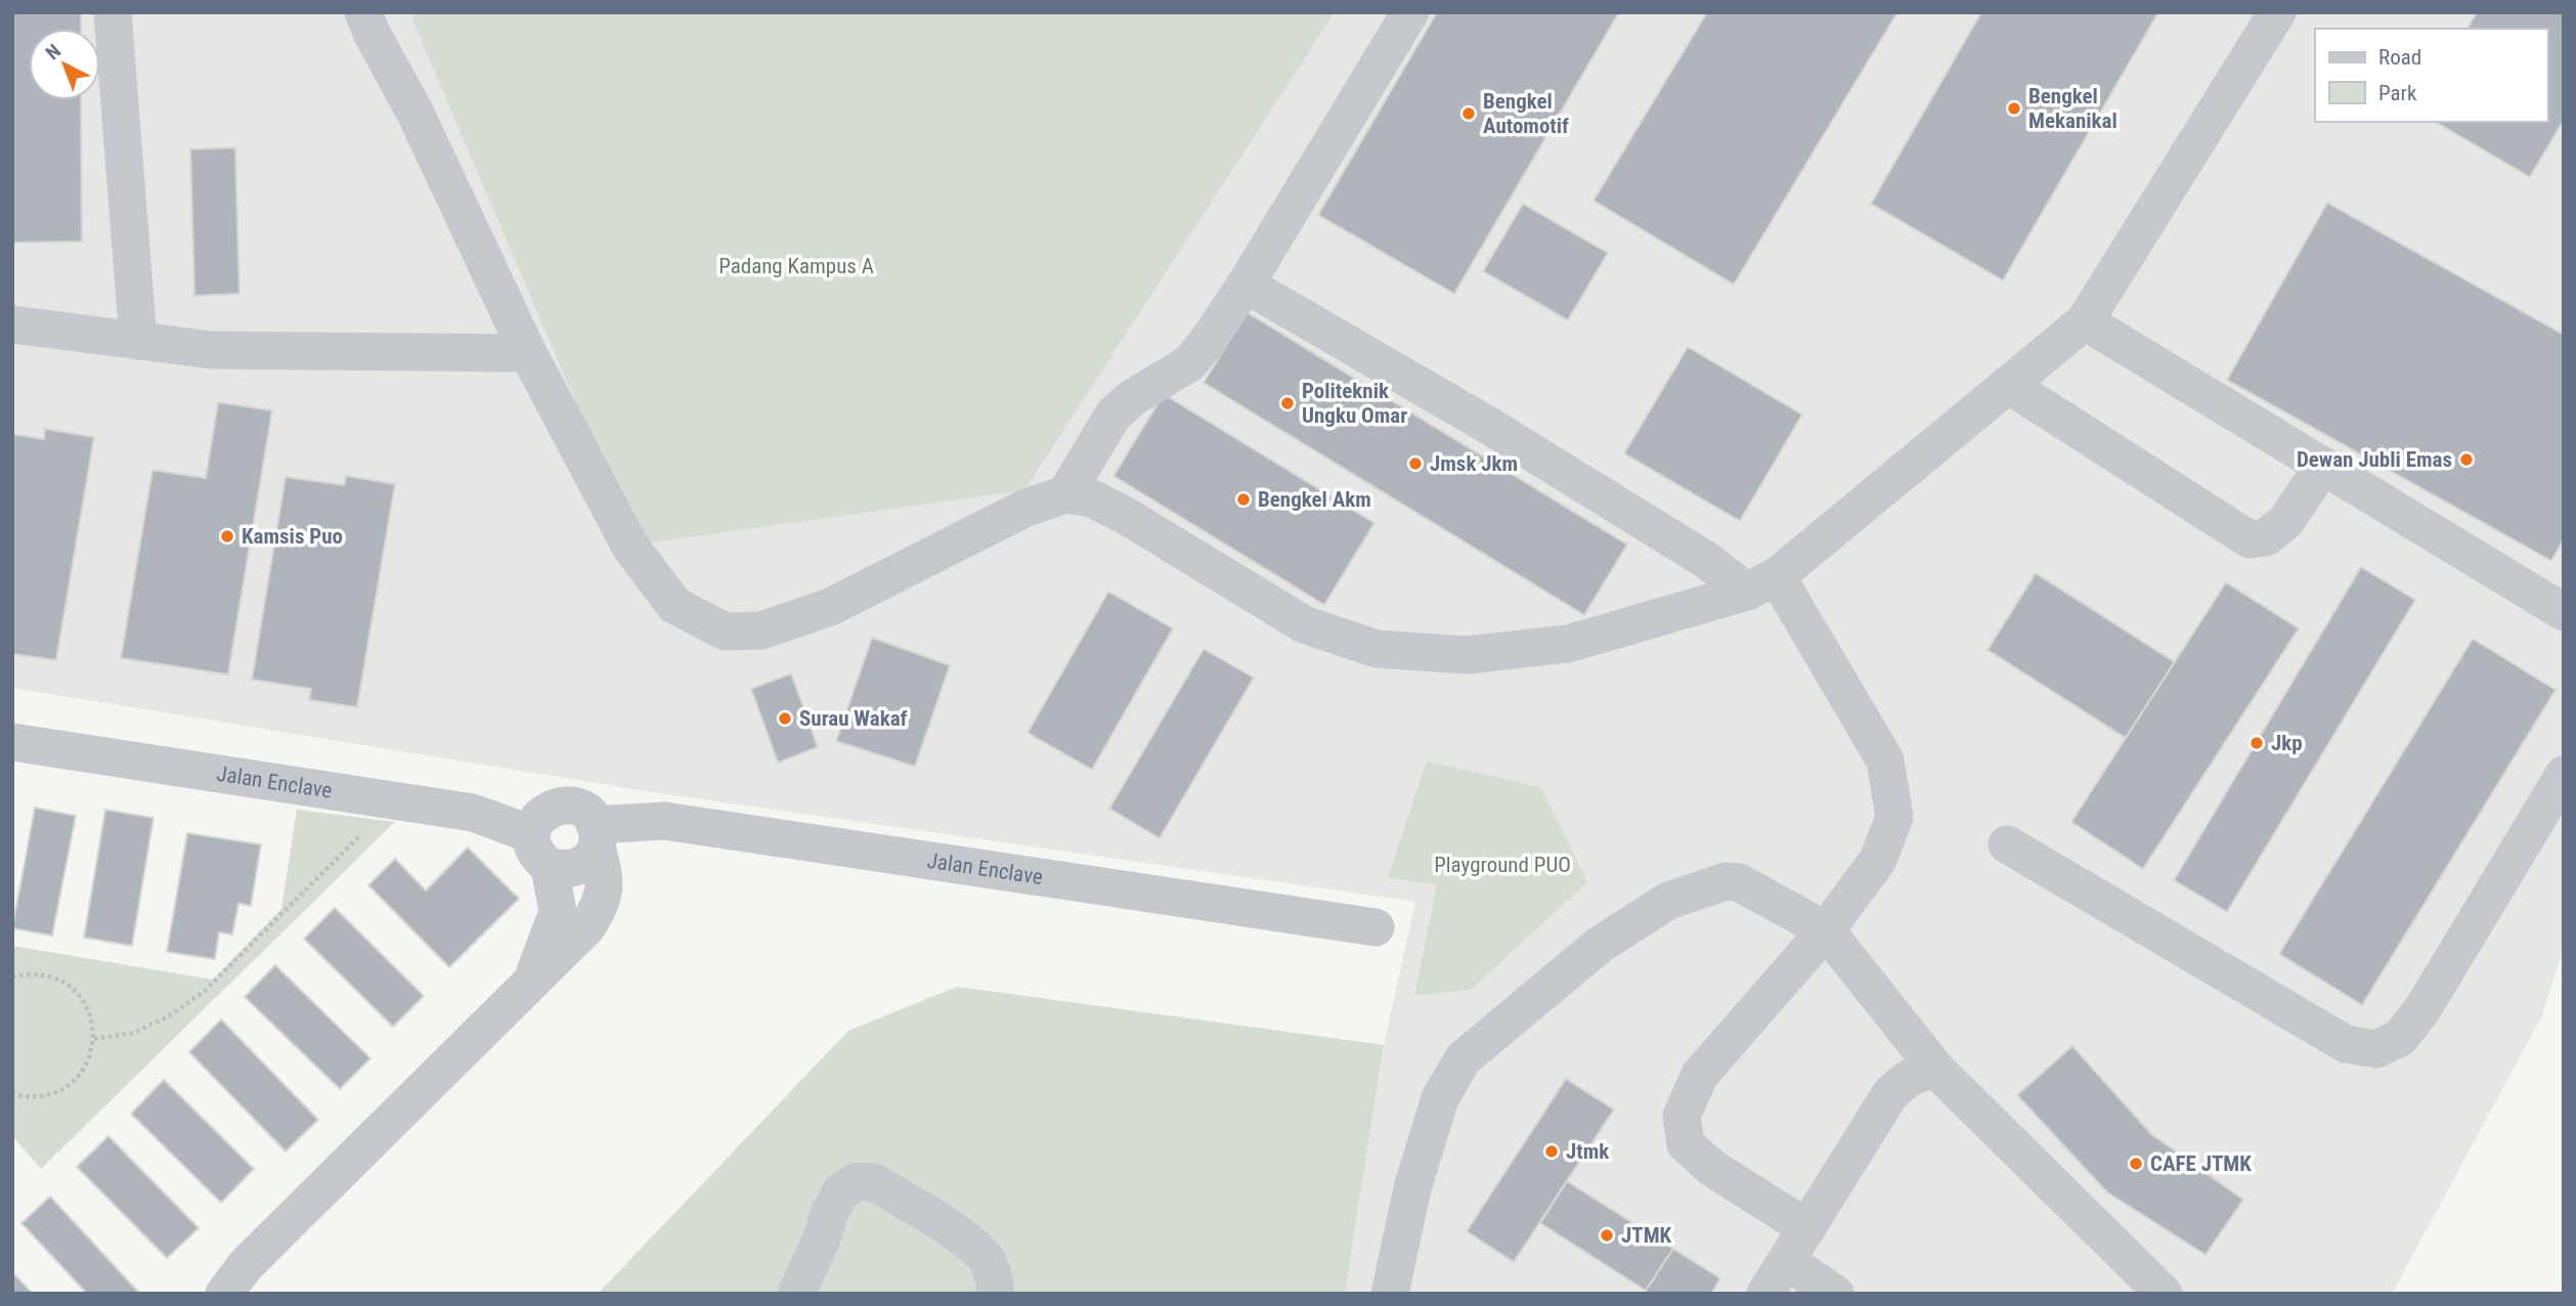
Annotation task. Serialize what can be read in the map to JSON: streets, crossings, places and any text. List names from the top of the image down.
{
  "streets": {
    "street": ["Jalan Enclave"]
  },
  "parks": ["Padang Kampus A", "Playground PUO"],
  "places": [
    "Bengkel Mekanikal",
    "Bengkel Automotif",
    "Politeknik Ungku Omar",
    "Dewan Jubli Emas",
    "Jmsk Jkm",
    "Bengkel Akm",
    "Kamsis Puo",
    "Surau Wakaf",
    "Jkp",
    "Jtmk",
    "CAFE JTMK",
    "JTMK"
  ],
  "legend": ["Road", "Park"],
  "north": "top left"
}
